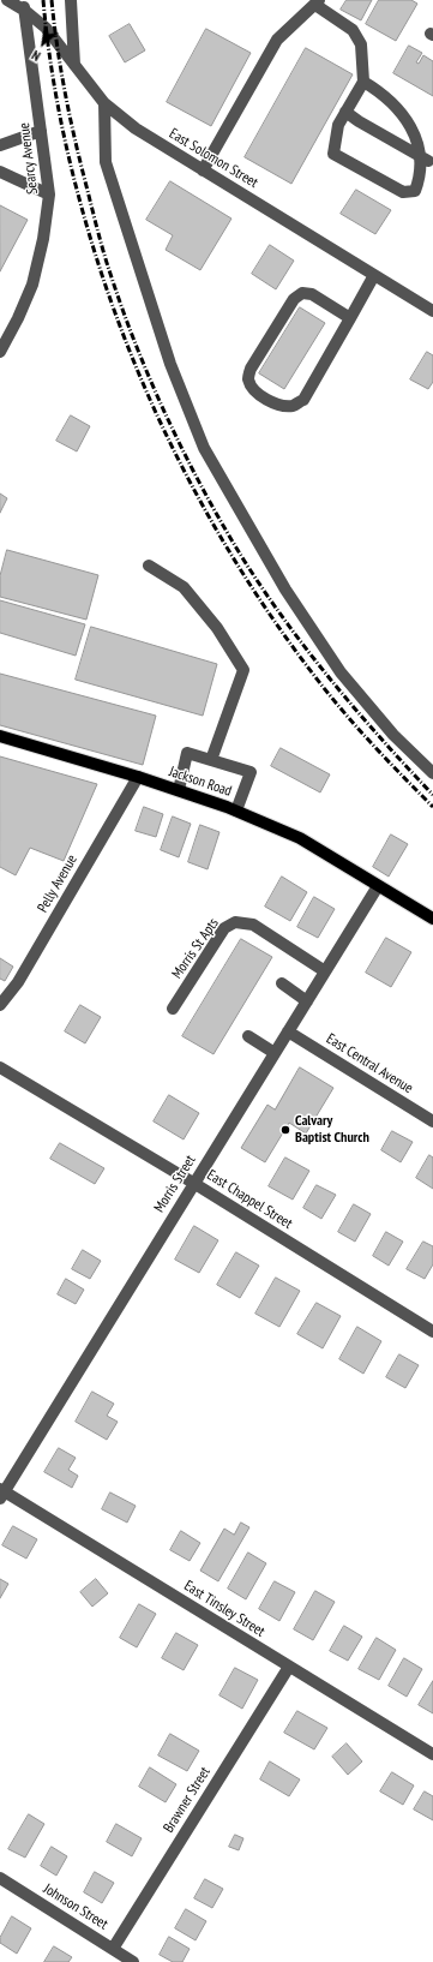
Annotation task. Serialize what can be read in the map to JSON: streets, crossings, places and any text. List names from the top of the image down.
{
  "streets": {
    "main road": ["Jackson Road"],
    "street": [
      "Searcy Avenue",
      "East Solomon Street",
      "Pelly Avenue",
      "Morris St Apts",
      "East Central Avenue",
      "Morris Street",
      "East Chappel Street",
      "East Tinsley Street",
      "Brawner Street",
      "Johnson Street"
    ]
  },
  "crossings": [
    ["Searcy Avenue", "East Solomon Street"],
    ["Jackson Road", "Pelly Avenue"],
    ["Jackson Road", "Morris Street"],
    ["Morris St Apts", "Morris Street"],
    ["East Central Avenue", "Morris Street"],
    ["Morris Street", "East Chappel Street"],
    ["Morris Street", "East Tinsley Street"],
    ["East Tinsley Street", "Brawner Street"],
    ["Brawner Street", "Johnson Street"]
  ],
  "places": ["Calvary Baptist Church"],
  "north": "bottom left"
}
